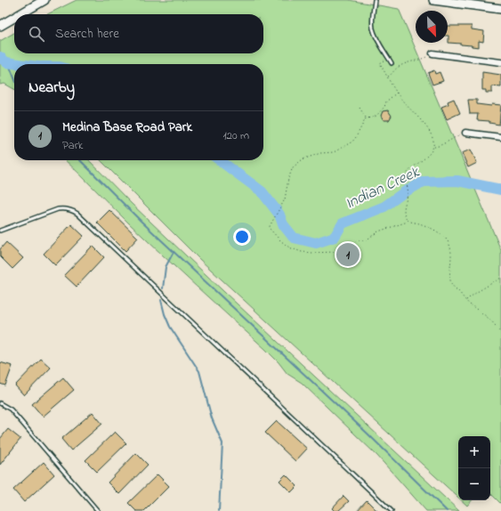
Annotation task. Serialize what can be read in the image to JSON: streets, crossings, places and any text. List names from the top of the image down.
{
  "water": ["Indian Creek"],
  "north": "bottom right",
  "page": {
    "search": "Search here",
    "heading": "Nearby",
    "list": [
      {
        "mark": "1",
        "name": "Medina Base Road Park",
        "note": "Park",
        "value": "120 m"
      }
    ],
    "pins": "1",
    "map_buttons": ["+", "−"]
  }
}
